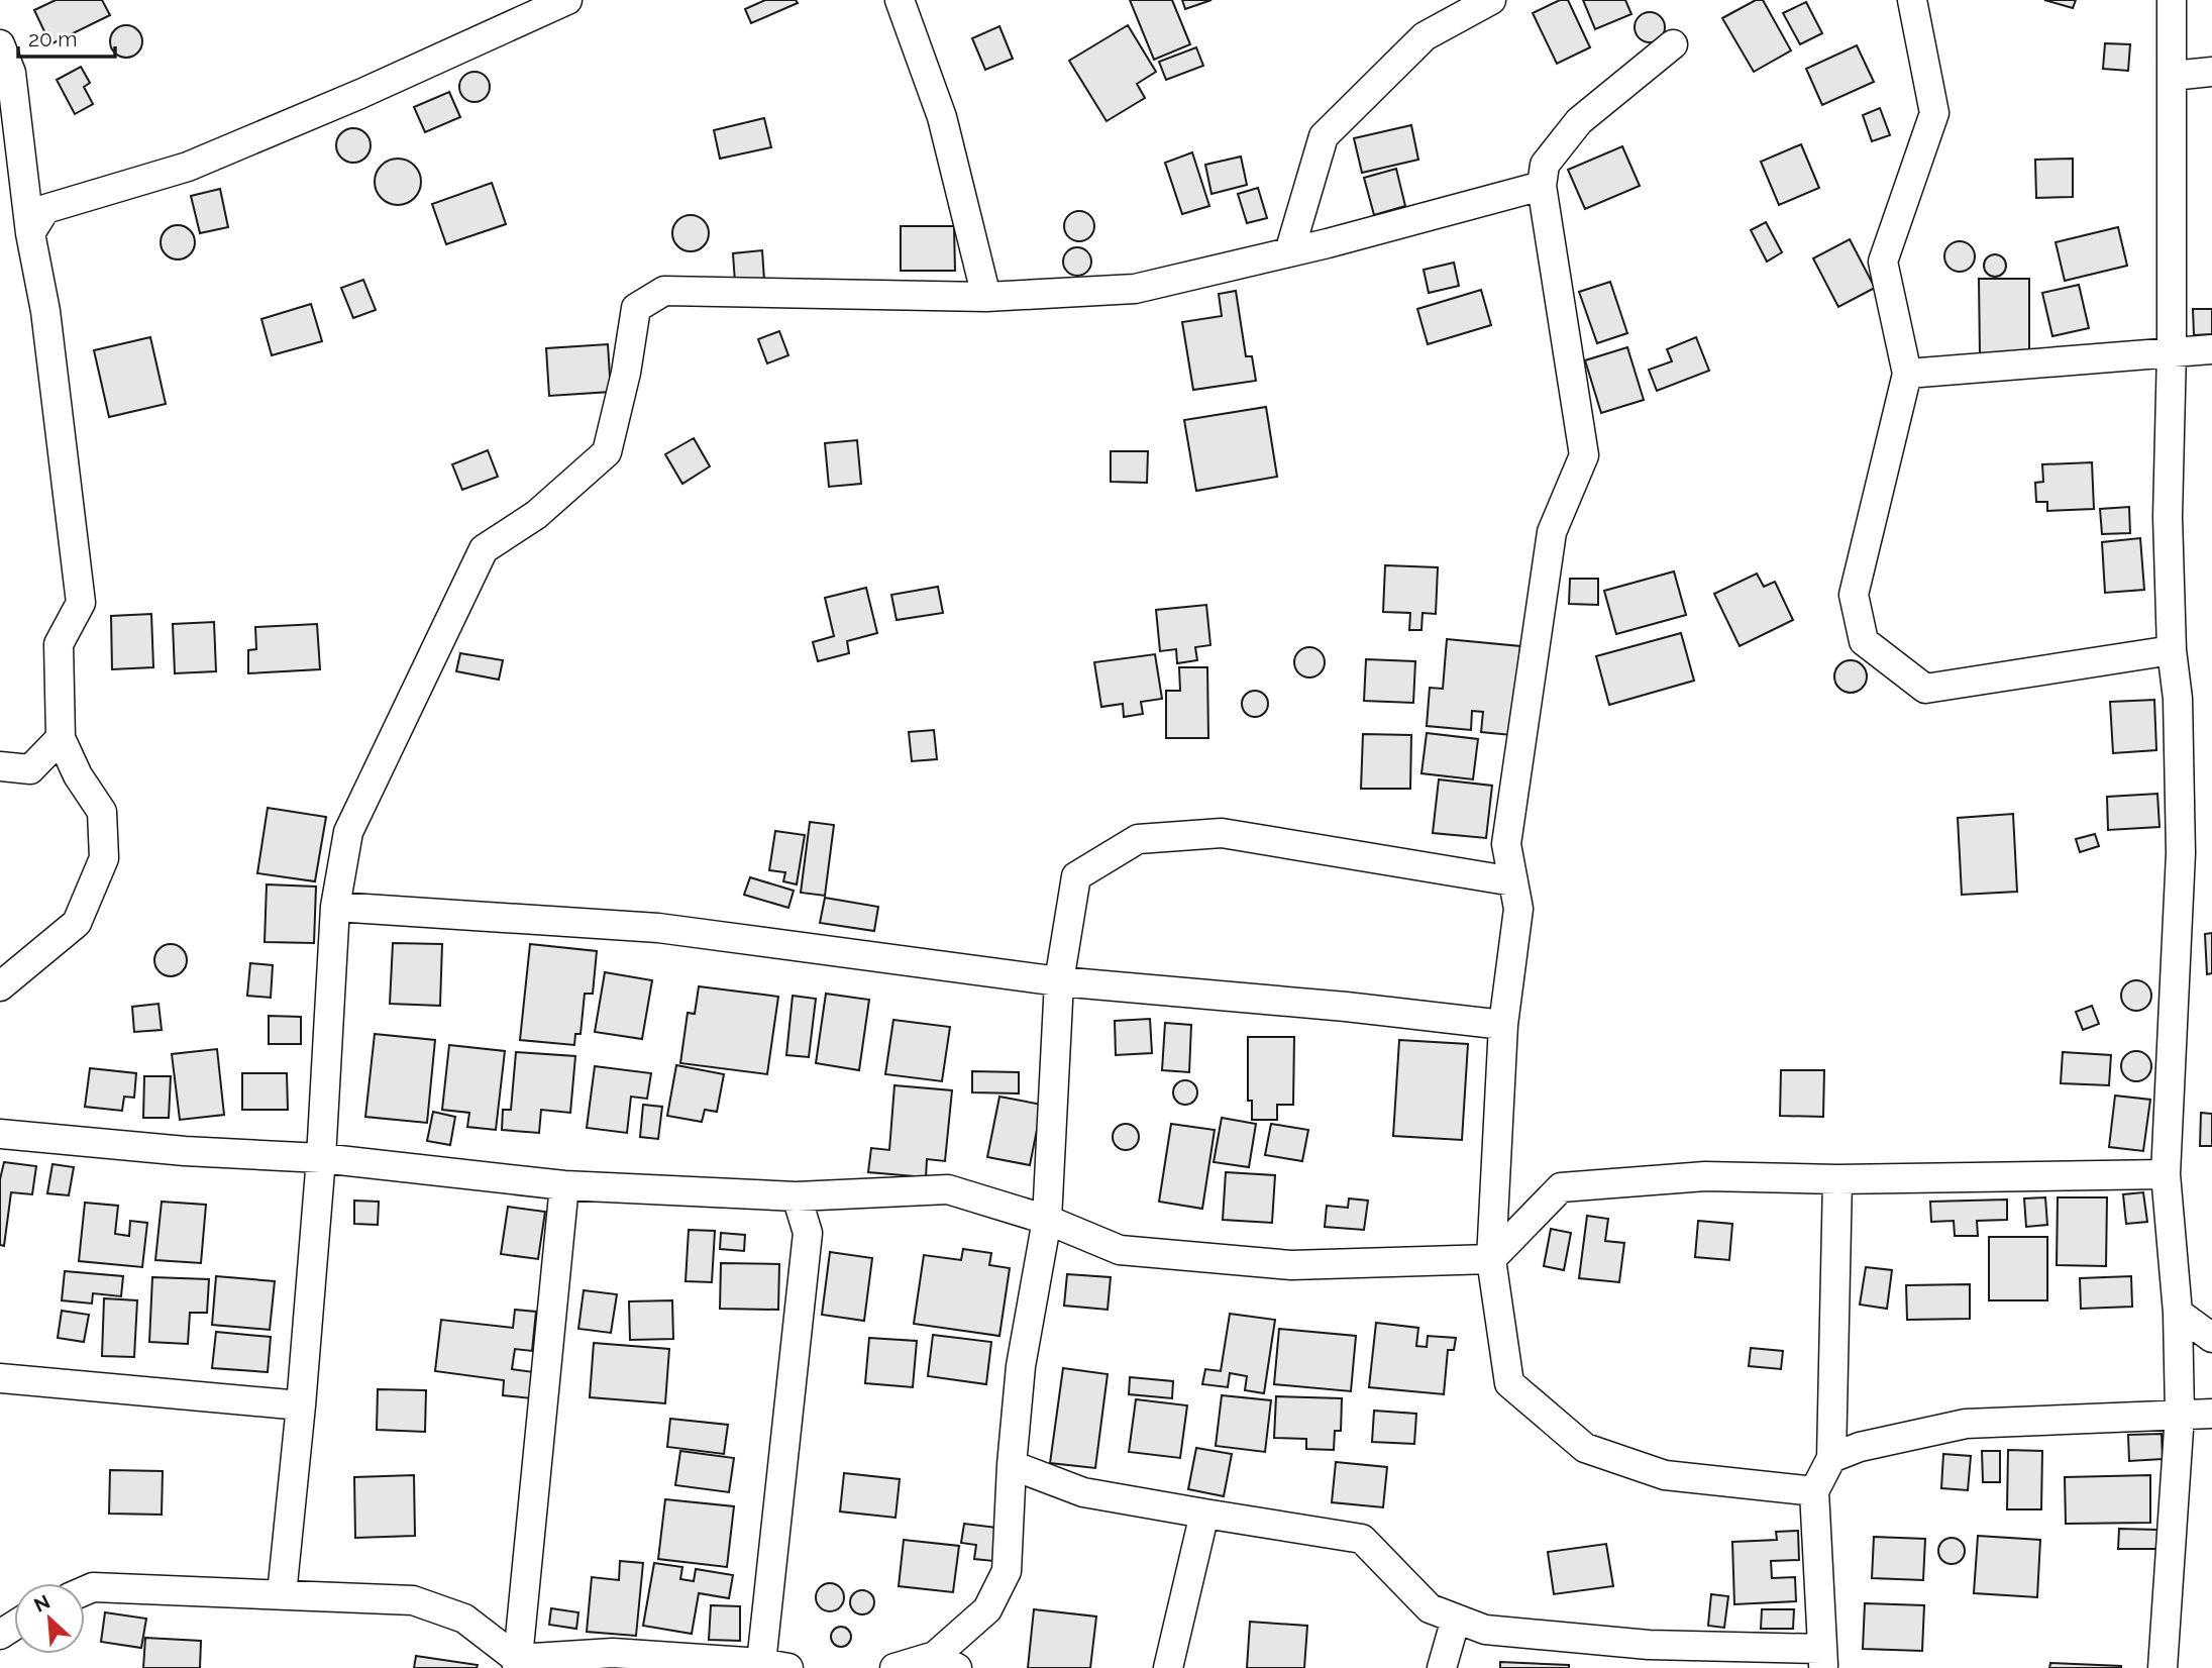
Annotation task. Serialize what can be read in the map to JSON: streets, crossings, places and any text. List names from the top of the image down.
{
  "scale_bar": "20 m",
  "north": "top left"
}
